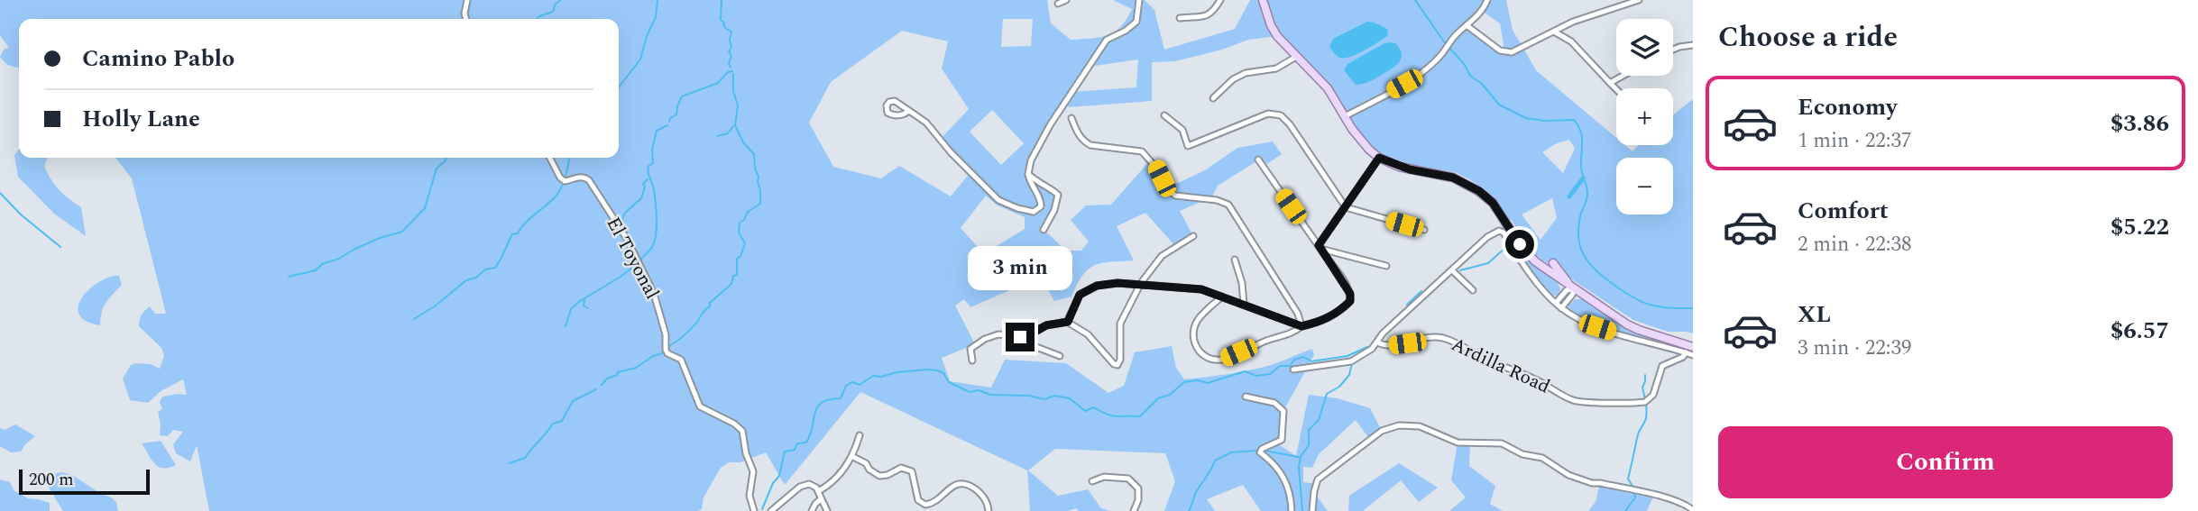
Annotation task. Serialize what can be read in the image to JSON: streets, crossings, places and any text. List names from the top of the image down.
{
  "streets": {
    "street": ["El Toyonal", "Ardilla Road"]
  },
  "scale_bar": "200 m",
  "page": {
    "heading": "Choose a ride",
    "map_buttons": ["+", "−"],
    "banner": ["Camino Pablo", "Holly Lane"],
    "list": [
      {
        "name": "Economy",
        "note": "1 min · 22:37",
        "value": "$3.86"
      },
      {
        "name": "Comfort",
        "note": "2 min · 22:38",
        "value": "$5.22"
      },
      {
        "name": "XL",
        "note": "3 min · 22:39",
        "value": "$6.57"
      }
    ],
    "bubble": "3 min",
    "buttons": "Confirm",
    "scale": "200 m"
  }
}
